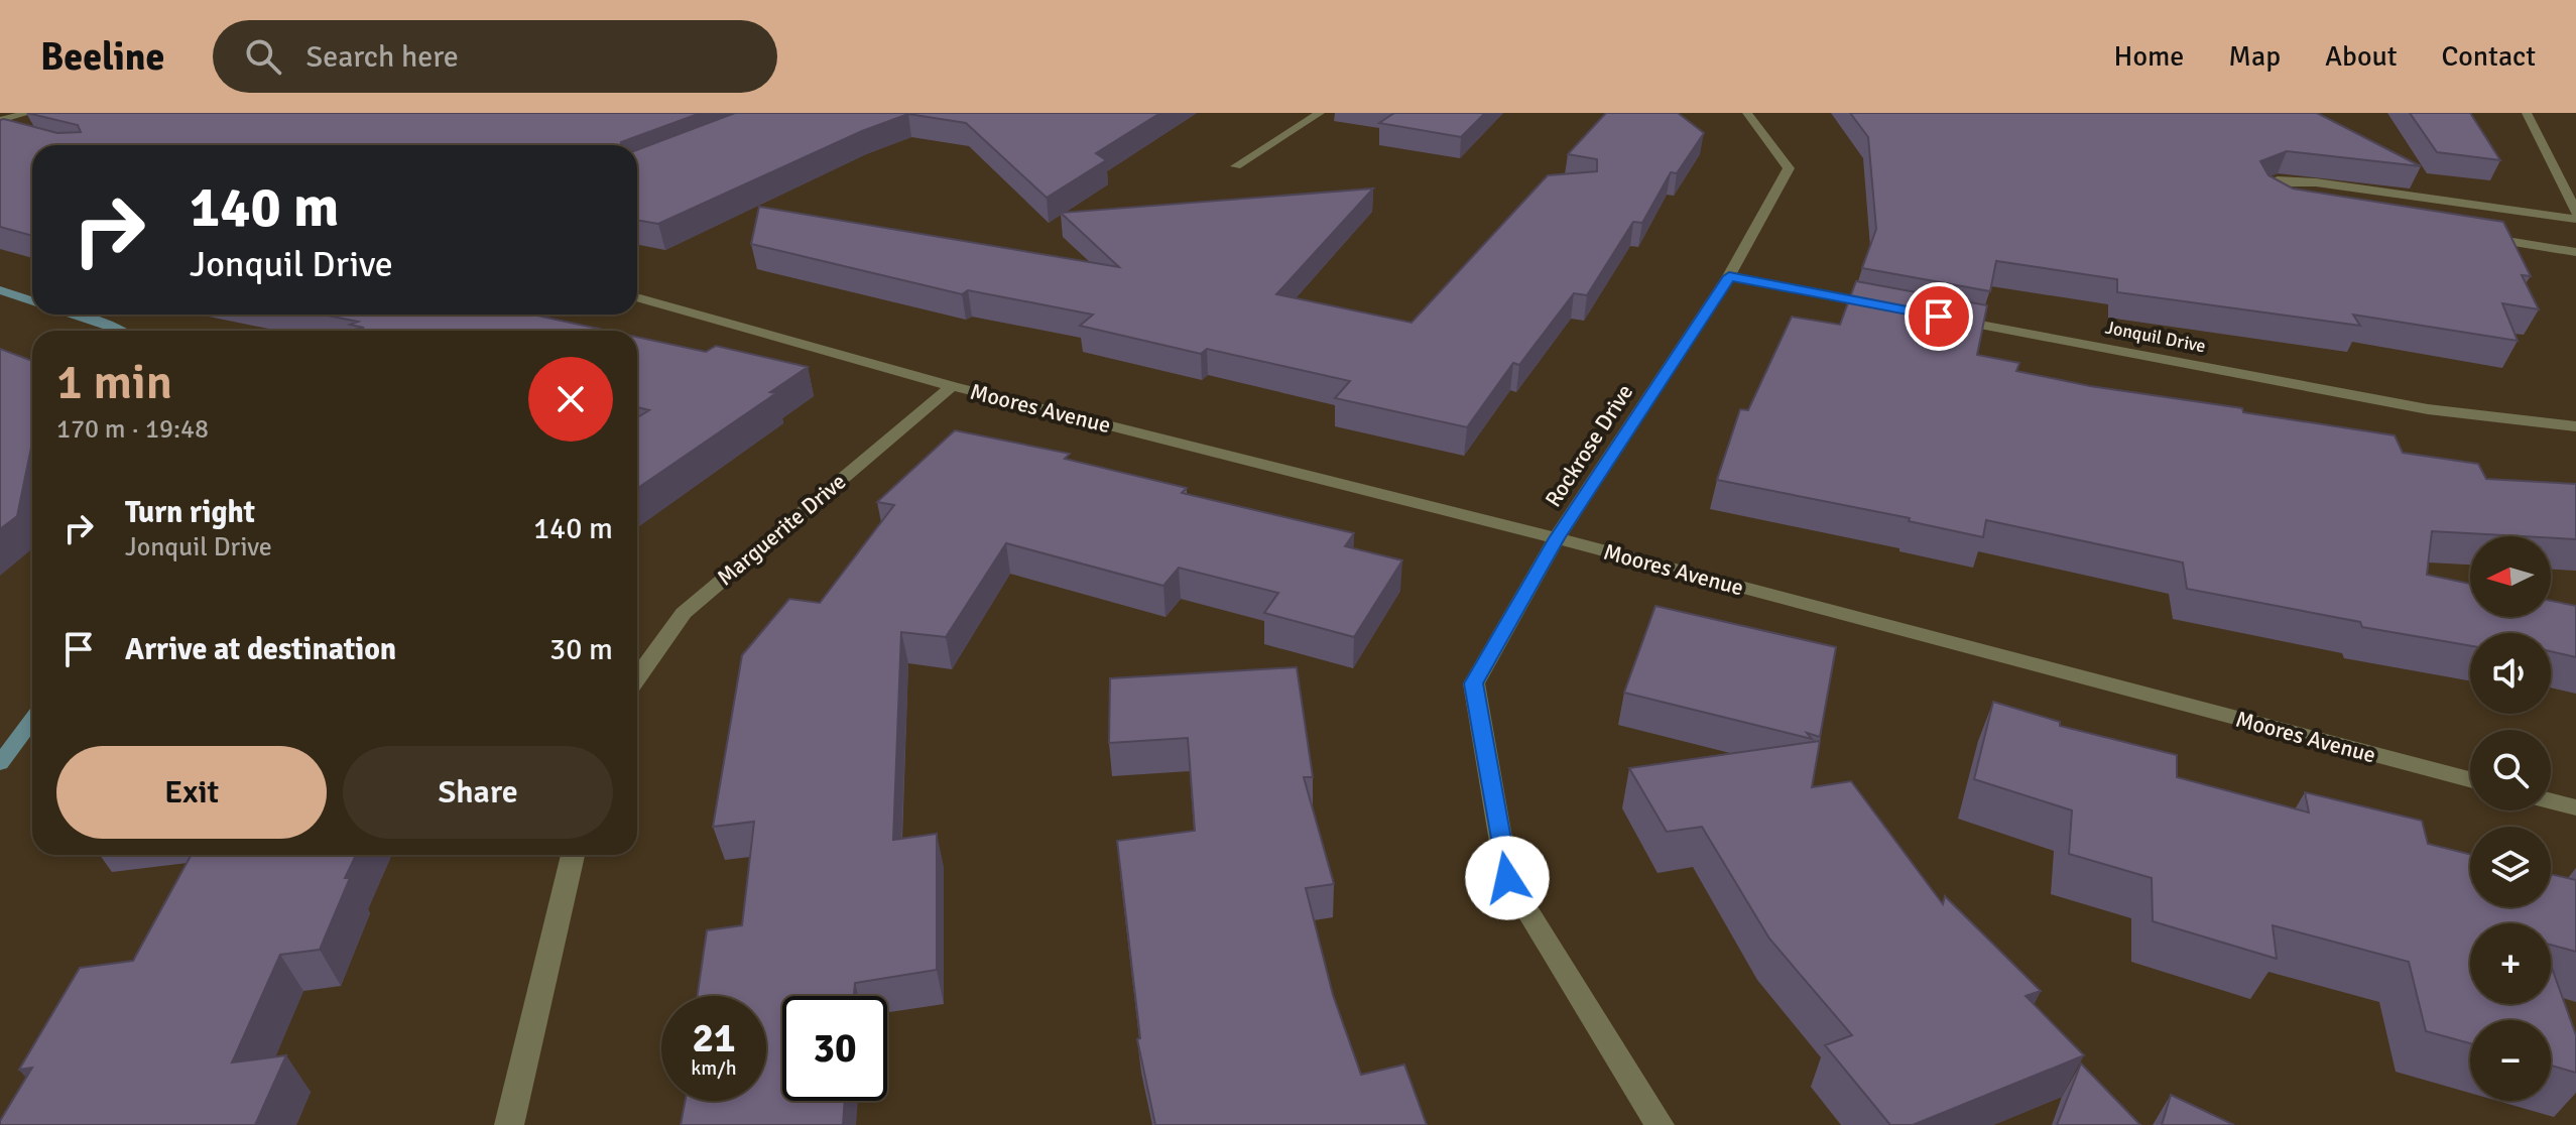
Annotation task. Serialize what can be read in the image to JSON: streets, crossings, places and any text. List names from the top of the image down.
{
  "streets": {
    "street": [
      "Jonquil Drive",
      "Moores Avenue",
      "Rockrose Drive",
      "Marguerite Drive"
    ]
  },
  "crossings": [
    ["Moores Avenue", "Rockrose Drive"],
    ["Moores Avenue", "Marguerite Drive"]
  ],
  "north": "left",
  "page": {
    "header": "Beeline",
    "search": "Search here",
    "nav": [
      "Home",
      "Map",
      "About",
      "Contact"
    ],
    "turn": ["140 m", "Jonquil Drive"],
    "heading": ["1 min", "170 m · 19:48"],
    "list": [
      {
        "name": "Turn right",
        "note": "Jonquil Drive",
        "value": "140 m"
      },
      {
        "name": "Arrive at destination",
        "value": "30 m"
      }
    ],
    "map_buttons": ["+", "−"],
    "buttons": ["Exit", "Share"],
    "speed": "21 km/h",
    "limit": "30"
  }
}
